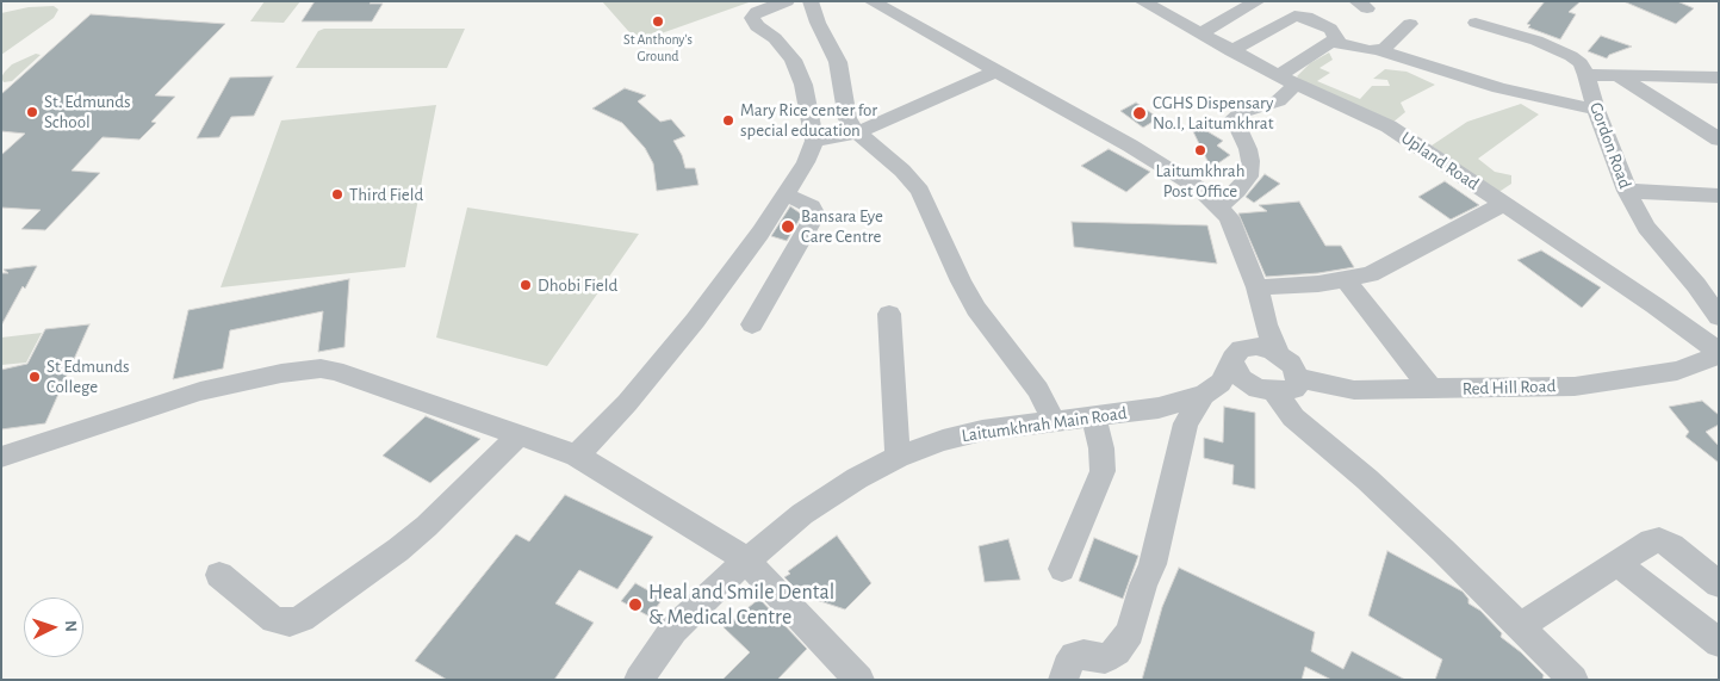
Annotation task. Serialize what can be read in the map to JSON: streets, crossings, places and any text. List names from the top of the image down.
{
  "streets": {
    "street": [
      "Gordon Road",
      "Upland Road",
      "Red Hill Road",
      "Laitumkhrah Main Road"
    ]
  },
  "crossings": [
    ["Upland Road", "Red Hill Road"],
    ["Red Hill Road", "Laitumkhrah Main Road"]
  ],
  "places": [
    "St Anthony's Ground",
    "St. Edmunds School",
    "CGHS Dispensary No.I, Laitumkhrat",
    "Mary Rice center for special education",
    "Laitumkhrah Post Office",
    "Third Field",
    "Bansara Eye Care Centre",
    "Dhobi Field",
    "St Edmunds College",
    "Heal and Smile Dental & Medical Centre"
  ],
  "north": "right"
}
